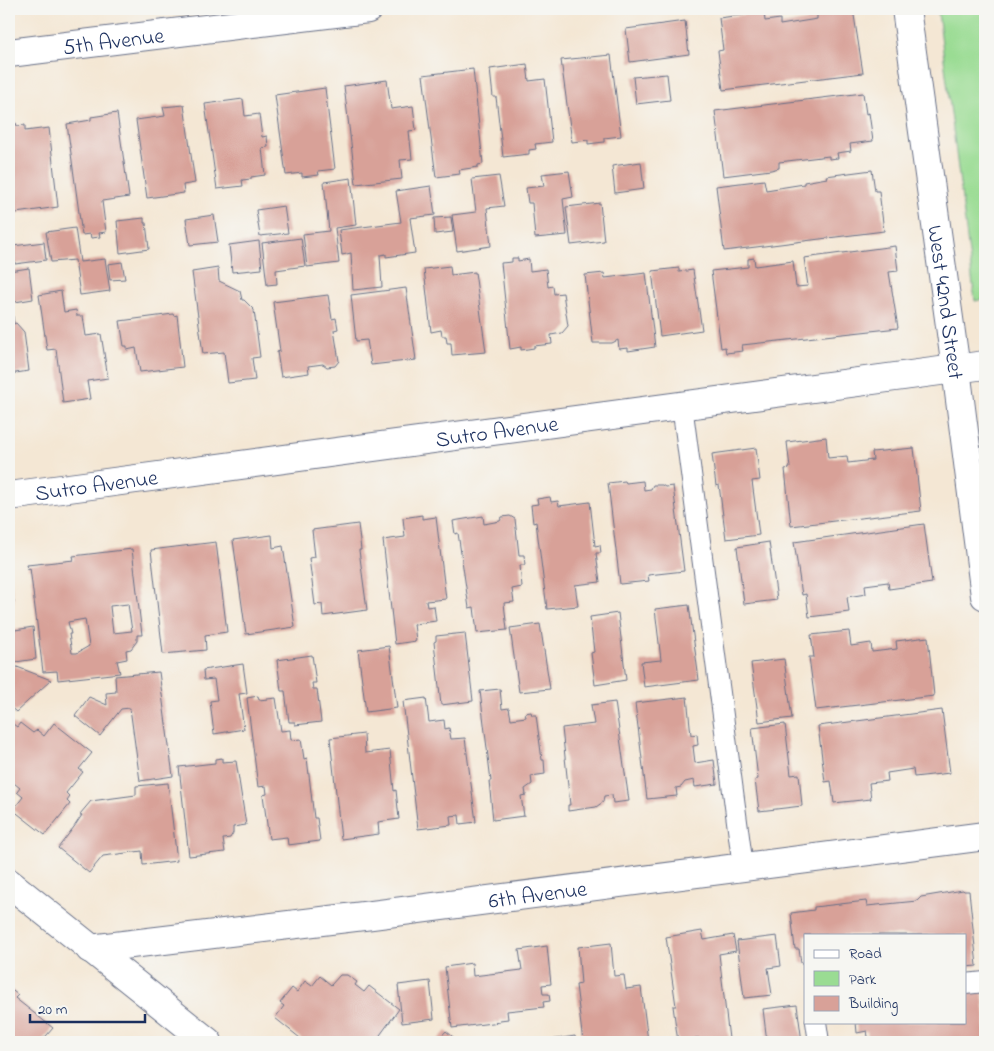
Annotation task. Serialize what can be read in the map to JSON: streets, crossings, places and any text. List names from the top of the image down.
{
  "streets": {
    "street": [
      "5th Avenue",
      "West 42nd Street",
      "Sutro Avenue",
      "6th Avenue"
    ]
  },
  "crossings": [
    ["West 42nd Street", "Sutro Avenue"]
  ],
  "legend": ["Road", "Park", "Building"],
  "scale_bar": "20 m"
}
